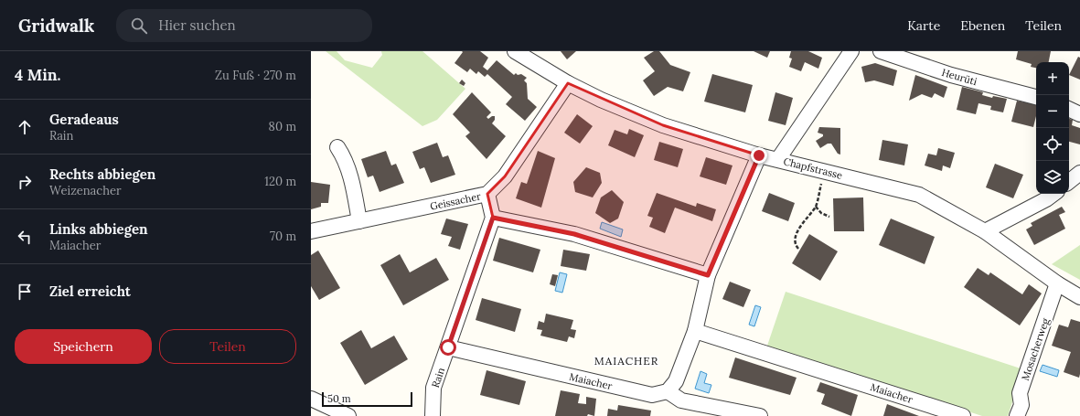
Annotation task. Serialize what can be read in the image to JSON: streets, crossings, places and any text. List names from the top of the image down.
{
  "streets": {
    "street": [
      "Heurüti",
      "Chapfstrasse",
      "Geissacher",
      "Mosacherweg",
      "Rain",
      "Maiacher"
    ]
  },
  "crossings": [
    ["Chapfstrasse", "Geissacher"],
    ["Chapfstrasse", "Mosacherweg"],
    ["Rain", "Maiacher"]
  ],
  "districts": ["MAIACHER"],
  "scale_bar": "50 m",
  "page": {
    "header": "Gridwalk",
    "search": "Hier suchen",
    "nav": ["Karte", "Ebenen", "Teilen"],
    "heading": ["4 Min.", "Zu Fuß · 270 m"],
    "map_buttons": ["+", "−"],
    "list": [
      ["Geradeaus", "Rain", "80 m"],
      ["Rechts abbiegen", "Weizenacher", "120 m"],
      ["Links abbiegen", "Maiacher", "70 m"],
      "Ziel erreicht"
    ],
    "buttons": ["Speichern", "Teilen"],
    "scale": "50 m"
  }
}
